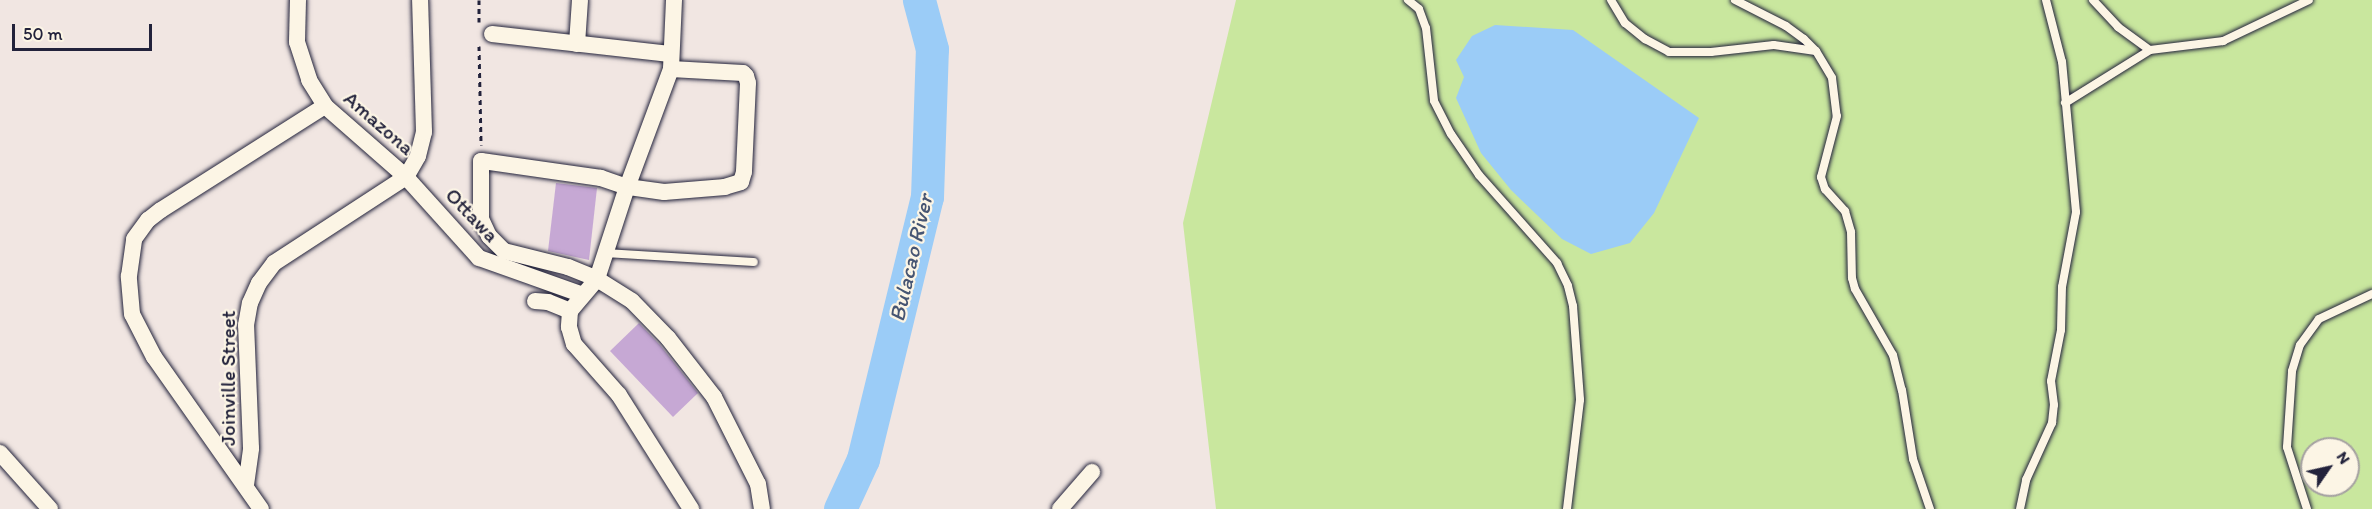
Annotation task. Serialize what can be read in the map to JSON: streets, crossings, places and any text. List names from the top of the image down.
{
  "streets": {
    "street": ["Amazona", "Ottawa", "Joinville Street"]
  },
  "crossings": [
    ["Amazona", "Ottawa"],
    ["Amazona", "Joinville Street"],
    ["Ottawa", "Joinville Street"]
  ],
  "water": ["Bulacao River"],
  "scale_bar": "50 m",
  "north": "top right"
}
